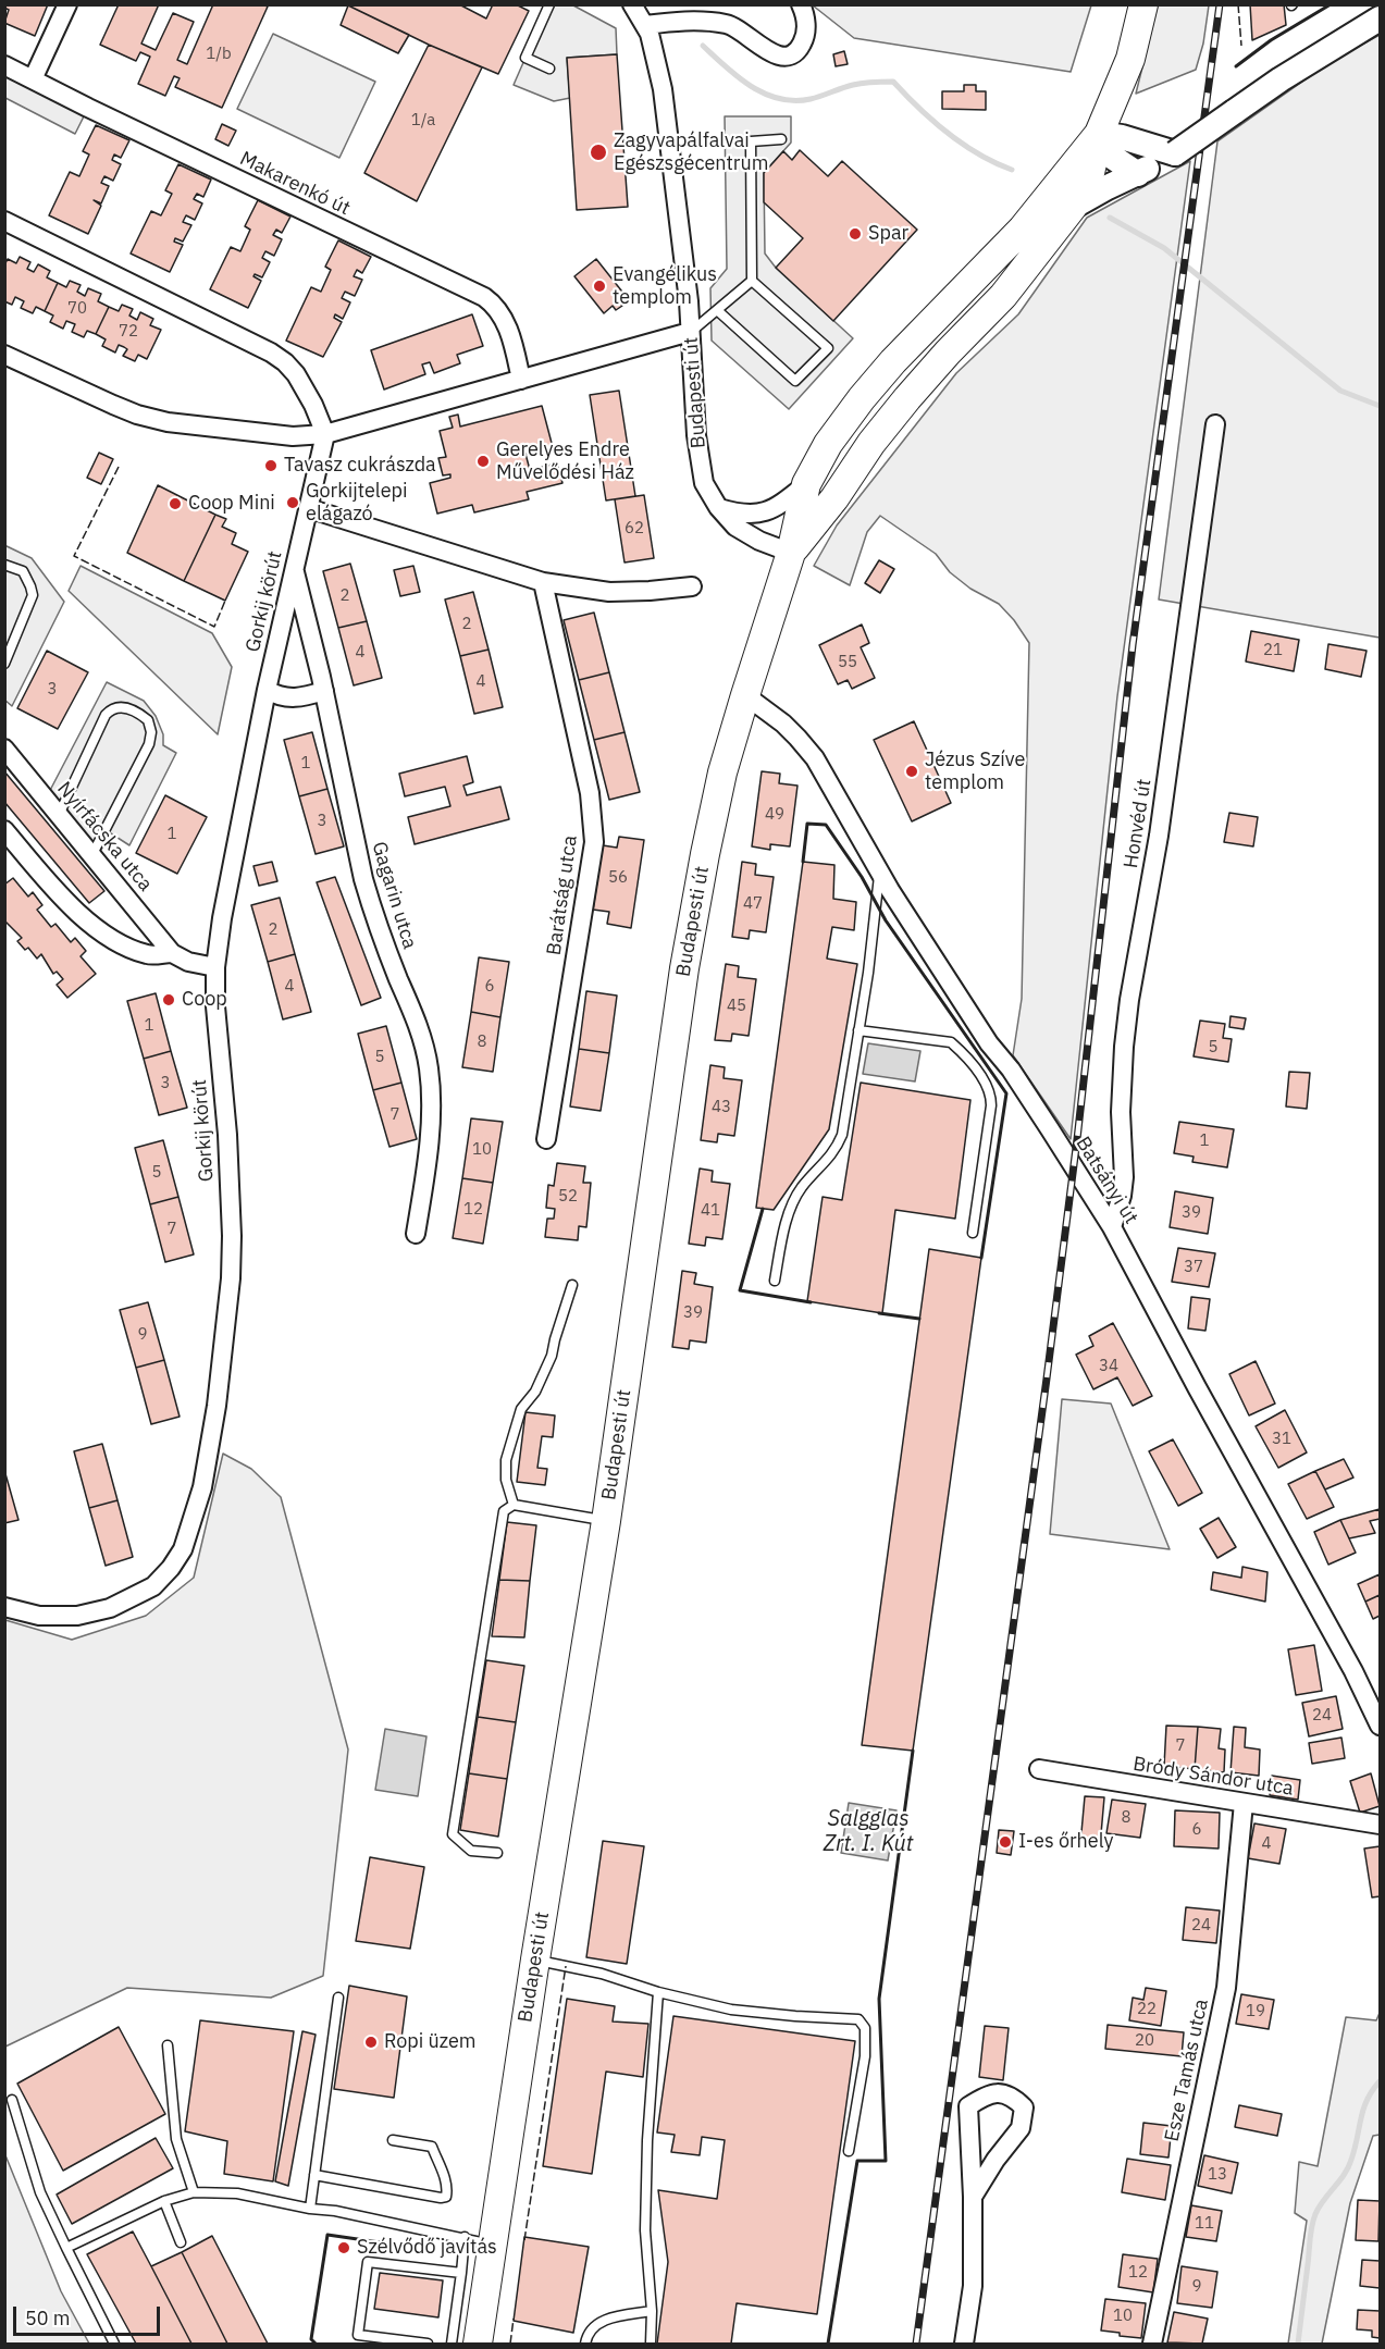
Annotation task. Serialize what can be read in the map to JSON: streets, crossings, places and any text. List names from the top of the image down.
{
  "streets": {
    "main road": ["Budapesti út"],
    "street": [
      "Makarenkó út",
      "Gorkij körút",
      "Honvéd út",
      "Nyírfácska utca",
      "Gagarin utca",
      "Barátság utca",
      "Batsányi út",
      "Bródy Sándor utca",
      "Esze Tamás utca"
    ]
  },
  "crossings": [
    ["Budapesti út", "Batsányi út"],
    ["Gorkij körút", "Gagarin utca"],
    ["Honvéd út", "Batsányi út"],
    ["Bródy Sándor utca", "Esze Tamás utca"]
  ],
  "water": ["Salgglas Zrt. I. Kút"],
  "places": [
    "Zagyvapálfalvai Egészsgécentrum",
    "Spar",
    "Evangélikus templom",
    "Gerelyes Endre Művelődési Ház",
    "Tavasz cukrászda",
    "Gorkijtelepi elágazó",
    "Coop Mini",
    "Jézus Szíve templom",
    "Coop",
    "I-es őrhely",
    "Ropi üzem",
    "Szélvődő javítás"
  ],
  "house_numbers": [
    "1/b",
    "1/a",
    "70",
    "72",
    "62",
    "2",
    "2",
    "21",
    "4",
    "55",
    "4",
    "3",
    "1",
    "49",
    "3",
    "1",
    "56",
    "47",
    "2",
    "4",
    "6",
    "45",
    "1",
    "8",
    "5",
    "5",
    "3",
    "43",
    "7",
    "1",
    "10",
    "5",
    "52",
    "12",
    "41",
    "39",
    "7",
    "37",
    "39",
    "9",
    "34",
    "31",
    "24",
    "7",
    "8",
    "6",
    "4",
    "24",
    "22",
    "19",
    "20",
    "13",
    "11",
    "12",
    "9",
    "10"
  ],
  "scale_bar": "50 m"
}
